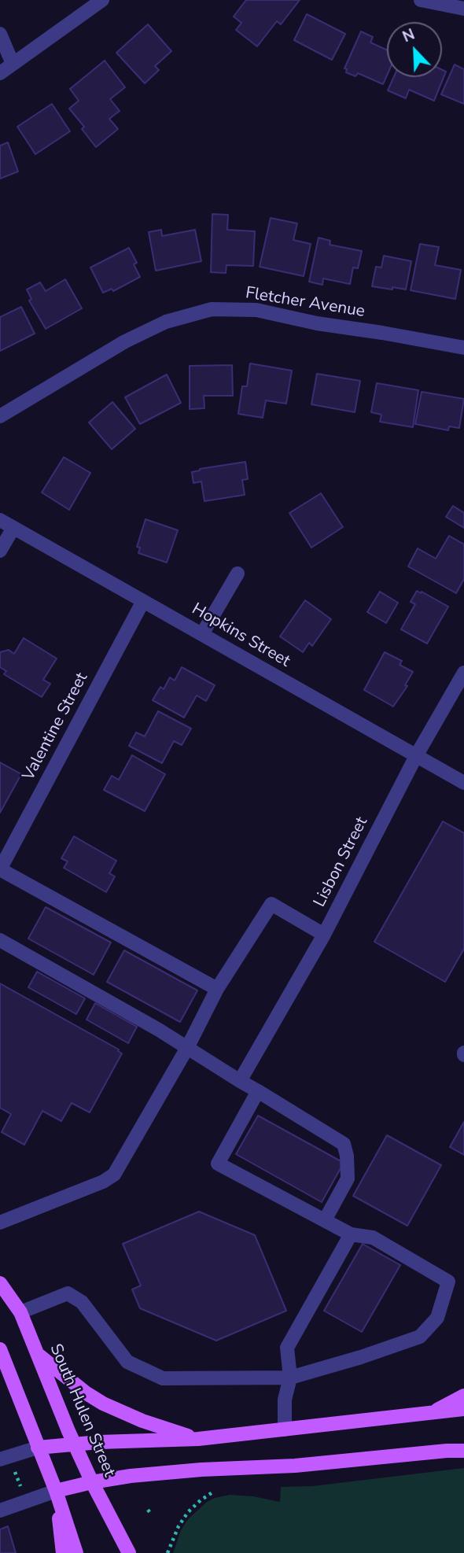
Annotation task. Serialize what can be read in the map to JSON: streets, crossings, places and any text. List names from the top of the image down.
{
  "streets": {
    "main road": ["South Hulen Street"],
    "street": [
      "Fletcher Avenue",
      "Hopkins Street",
      "Valentine Street",
      "Lisbon Street"
    ]
  },
  "crossings": [
    ["Hopkins Street", "Valentine Street"],
    ["Hopkins Street", "Lisbon Street"]
  ],
  "north": "top left"
}
